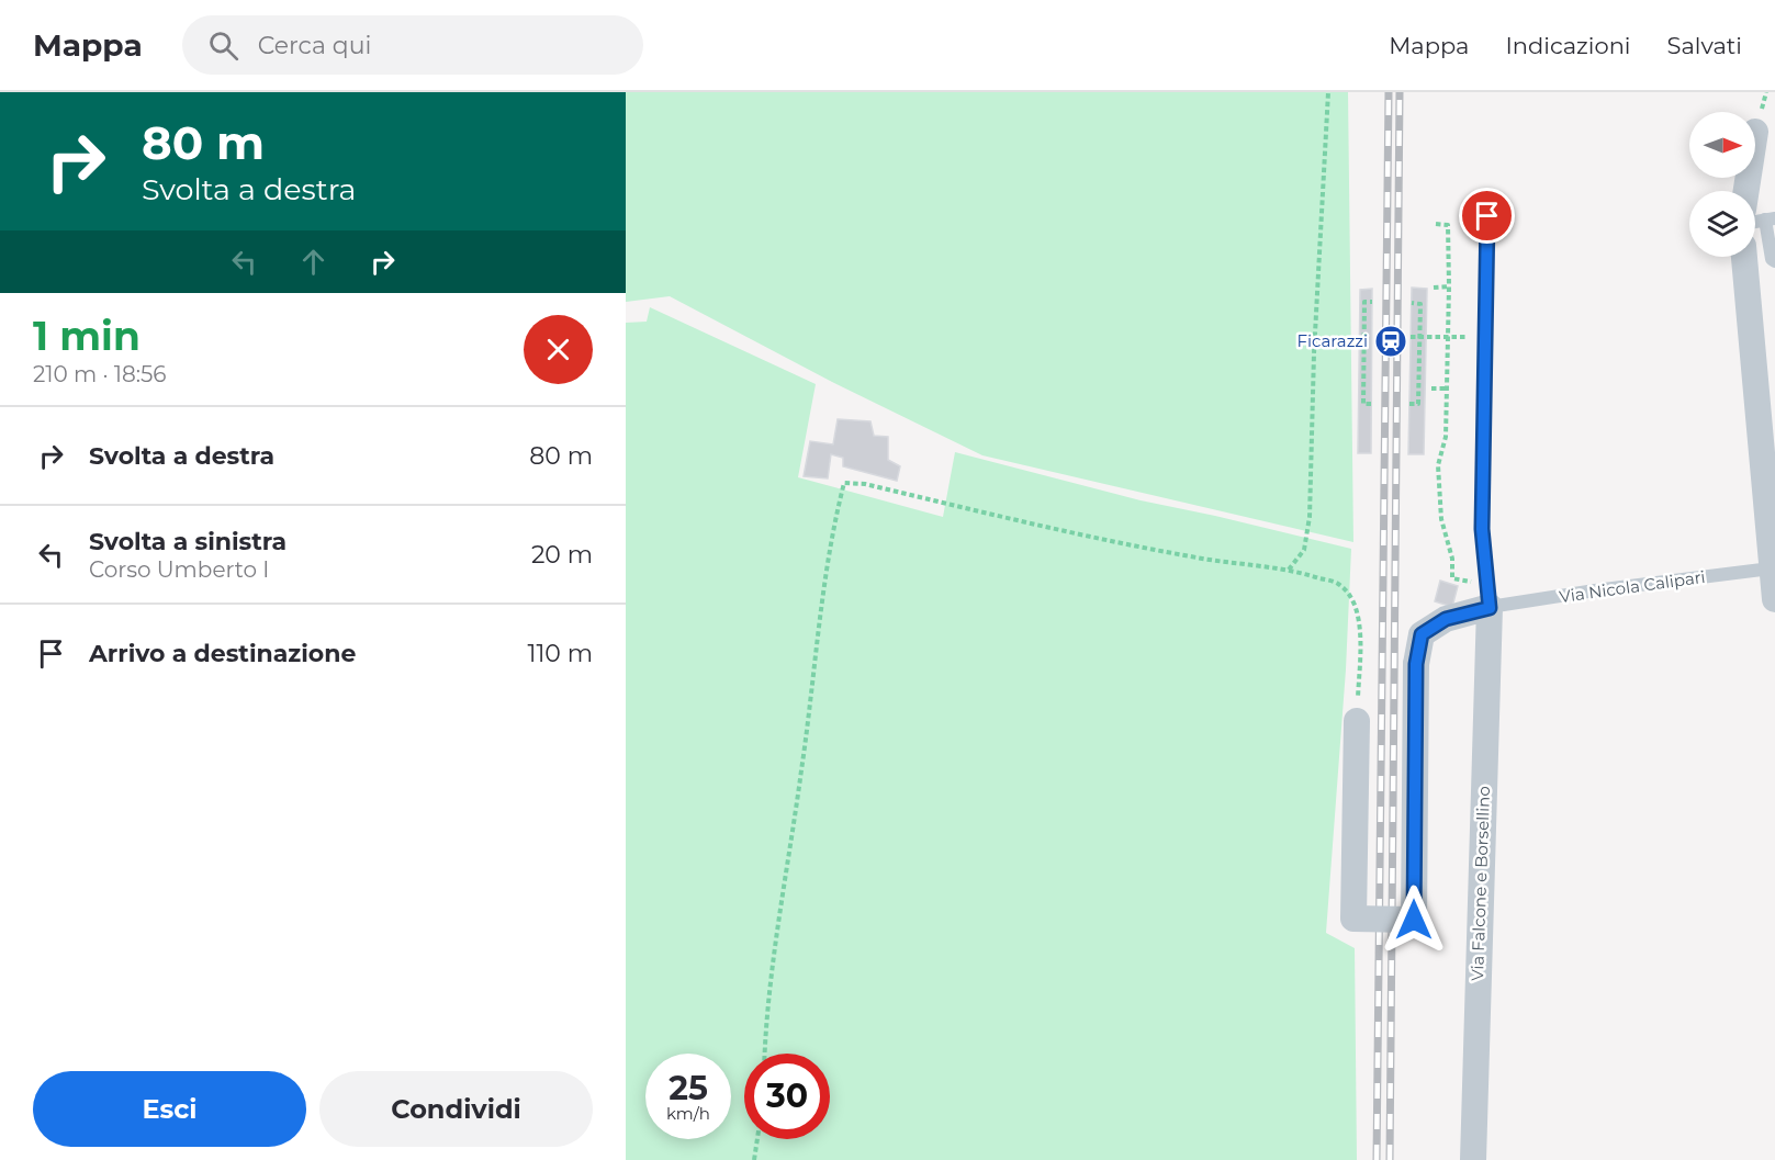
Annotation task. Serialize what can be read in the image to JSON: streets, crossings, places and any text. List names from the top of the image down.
{
  "streets": {
    "street": ["Via Falcone e Borsellino"],
    "lane": ["Via Nicola Calipari"]
  },
  "crossings": [
    ["Via Nicola Calipari", "Via Falcone e Borsellino"]
  ],
  "places": {
    "station": ["Ficarazzi"]
  },
  "north": "right",
  "page": {
    "header": "Mappa",
    "search": "Cerca qui",
    "nav": ["Mappa", "Indicazioni", "Salvati"],
    "turn": ["80 m", "Svolta a destra"],
    "heading": ["1 min", "210 m · 18:56"],
    "list": [
      {
        "name": "Svolta a destra",
        "value": "80 m"
      },
      {
        "name": "Svolta a sinistra",
        "note": "Corso Umberto I",
        "value": "20 m"
      },
      {
        "name": "Arrivo a destinazione",
        "value": "110 m"
      }
    ],
    "speed": "25 km/h",
    "limit": "30",
    "buttons": ["Esci", "Condividi"]
  }
}
